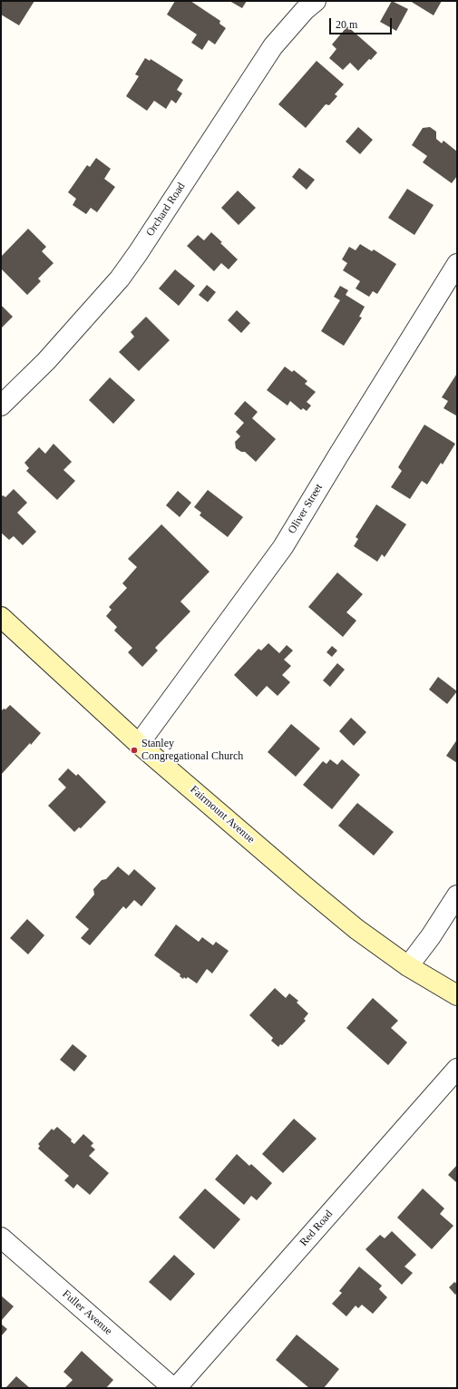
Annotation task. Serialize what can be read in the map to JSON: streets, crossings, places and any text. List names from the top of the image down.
{
  "streets": {
    "main road": ["Fairmount Avenue"],
    "street": [
      "Orchard Road",
      "Oliver Street",
      "Red Road",
      "Fuller Avenue"
    ]
  },
  "crossings": [
    ["Oliver Street", "Fairmount Avenue"]
  ],
  "places": ["Stanley Congregational Church"],
  "scale_bar": "20 m"
}
